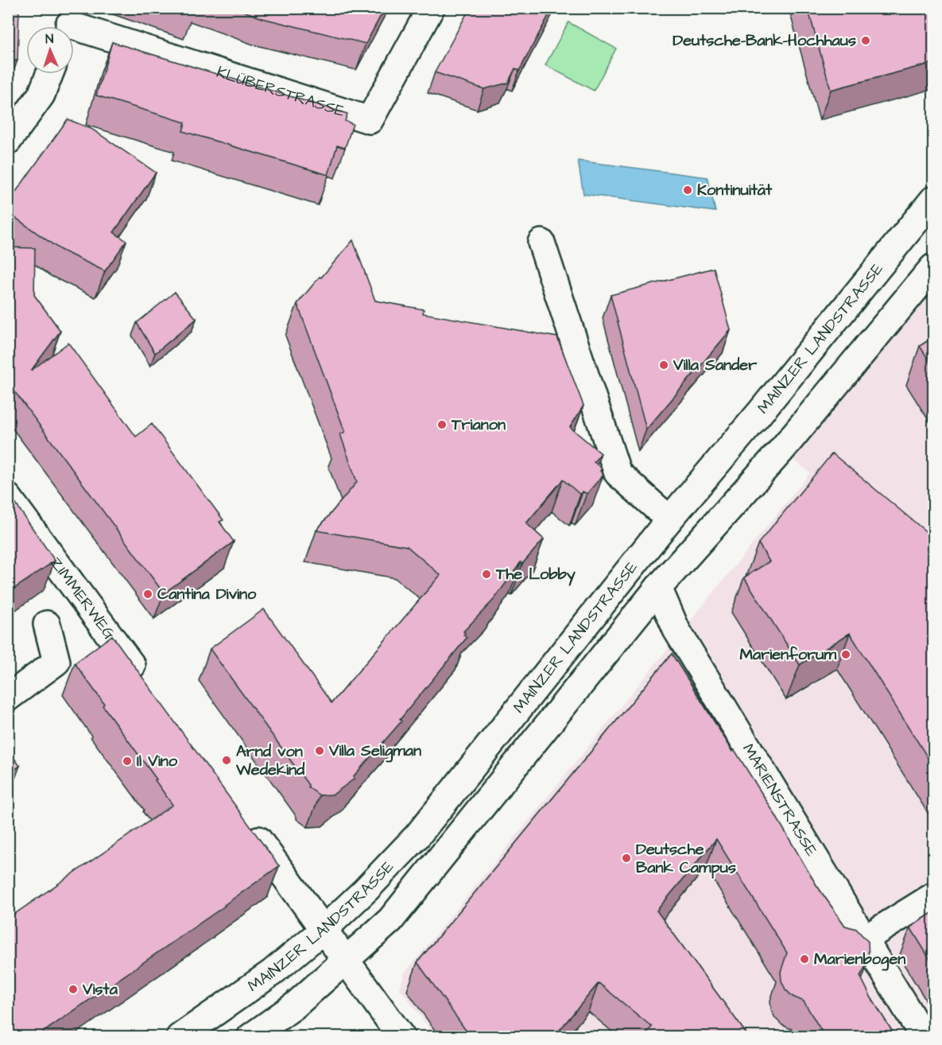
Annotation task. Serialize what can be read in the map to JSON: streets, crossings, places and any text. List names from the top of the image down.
{
  "streets": {
    "main road": [
      "KLÜBERSTRASSE",
      "MAINZER LANDSTRASSE",
      "ZIMMERWEG",
      "MARIENSTRASSE"
    ]
  },
  "crossings": [
    ["MAINZER LANDSTRASSE", "MARIENSTRASSE"]
  ],
  "places": [
    "Deutsche-Bank-Hochhaus",
    "Kontinuität",
    "Villa Sander",
    "Trianon",
    "The Lobby",
    "Cantina Divino",
    "Marienforum",
    "Villa Seligman",
    "Arnd von Wedekind",
    "Il Vino",
    "Deutsche Bank Campus",
    "Marienbogen",
    "Vista"
  ],
  "north": "top"
}
